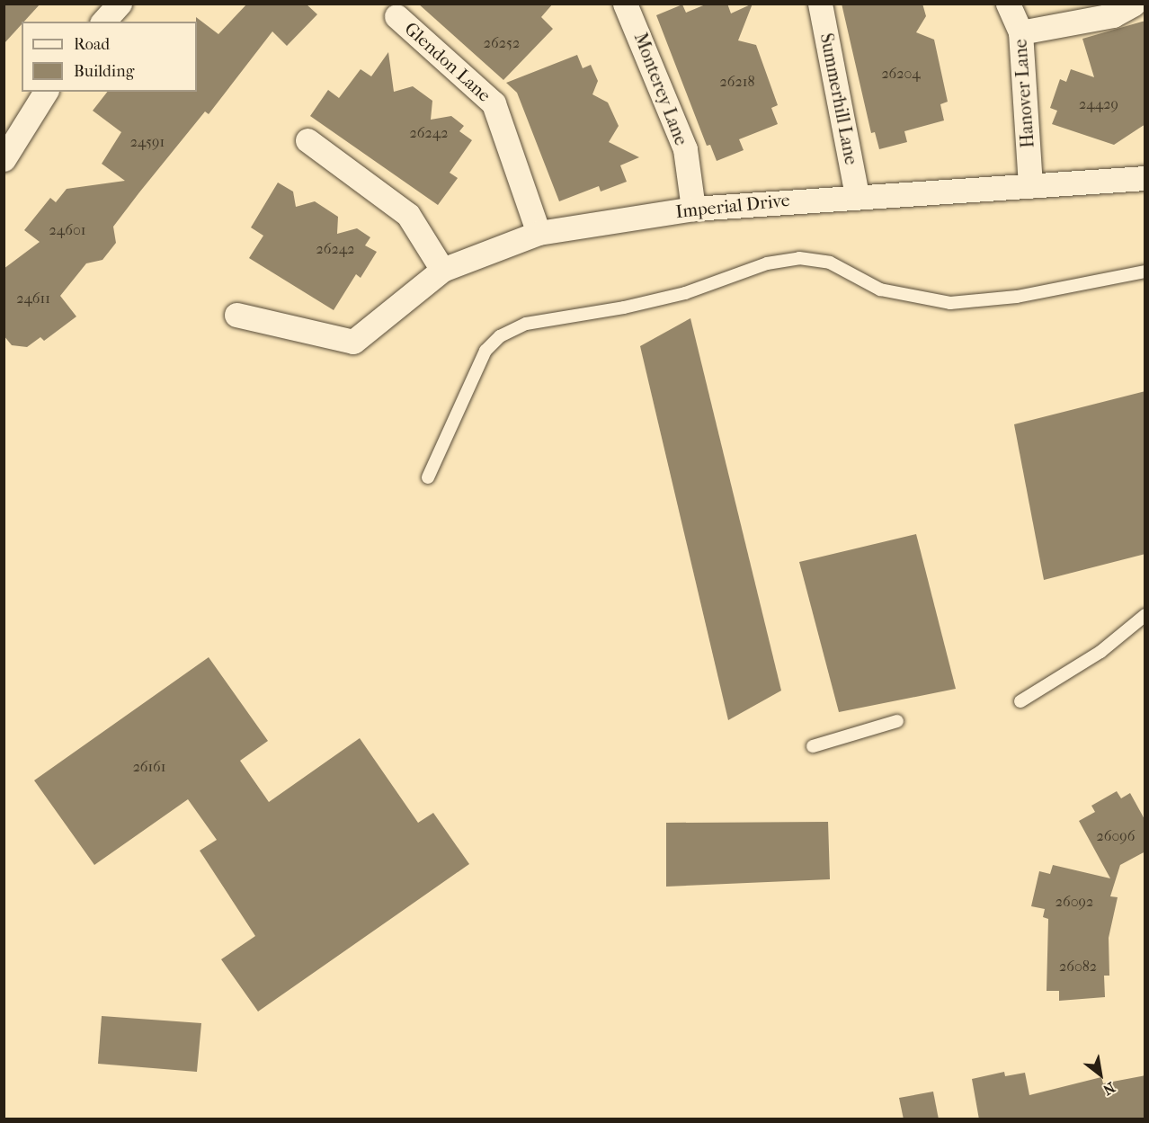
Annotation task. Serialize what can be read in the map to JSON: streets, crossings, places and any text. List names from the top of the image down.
{
  "streets": {
    "street": [
      "Glendon Lane",
      "Monterey Lane",
      "Hanover Lane",
      "Summerhill Lane",
      "Imperial Drive"
    ]
  },
  "crossings": [
    ["Glendon Lane", "Imperial Drive"],
    ["Monterey Lane", "Imperial Drive"],
    ["Hanover Lane", "Imperial Drive"],
    ["Summerhill Lane", "Imperial Drive"]
  ],
  "house_numbers": [
    "26252",
    "26204",
    "26218",
    "24429",
    "26242",
    "24591",
    "24601",
    "26242",
    "24611",
    "26161",
    "26096",
    "26092",
    "26082"
  ],
  "legend": ["Road", "Building"],
  "north": "bottom right"
}
